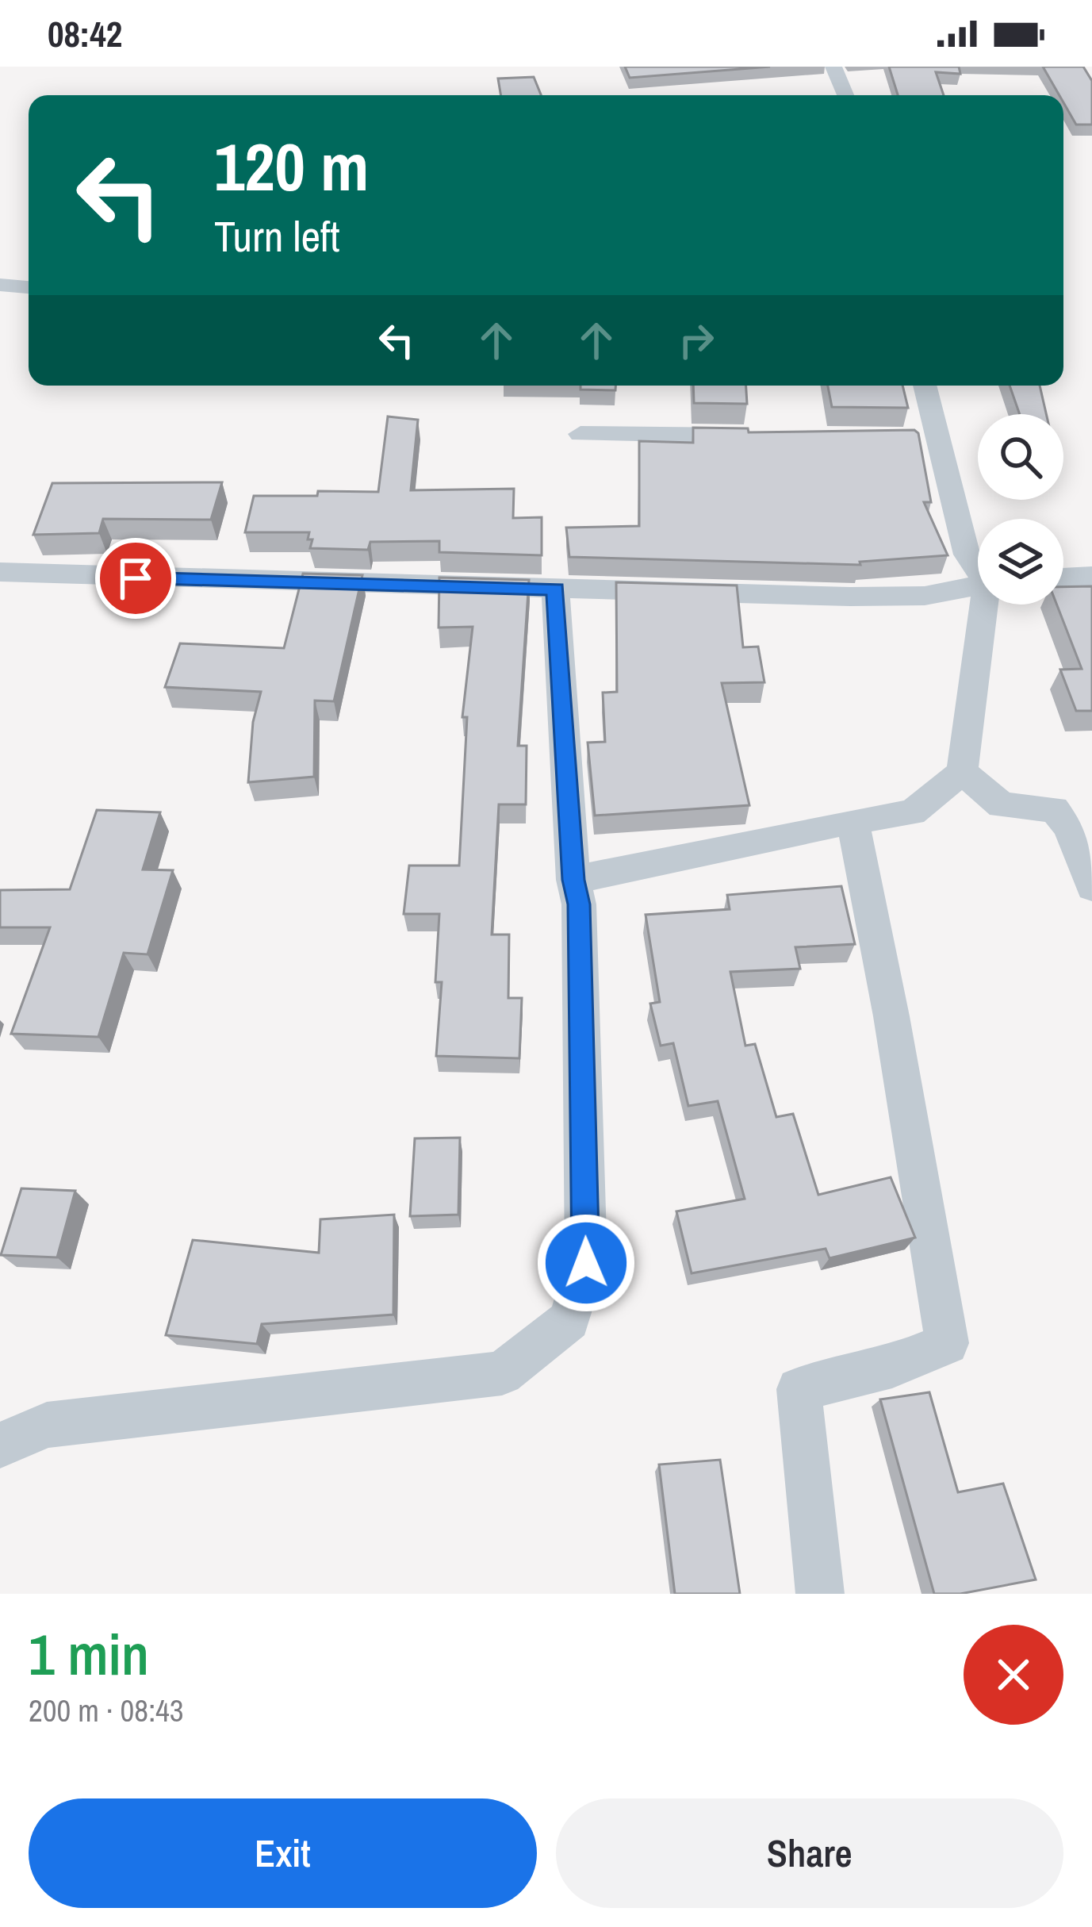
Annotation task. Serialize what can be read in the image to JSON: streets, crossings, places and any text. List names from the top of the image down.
{
  "page": {
    "status": "08:42",
    "turn": ["120 m", "Turn left"],
    "heading": ["1 min", "200 m · 08:43"],
    "buttons": ["Exit", "Share"]
  }
}
